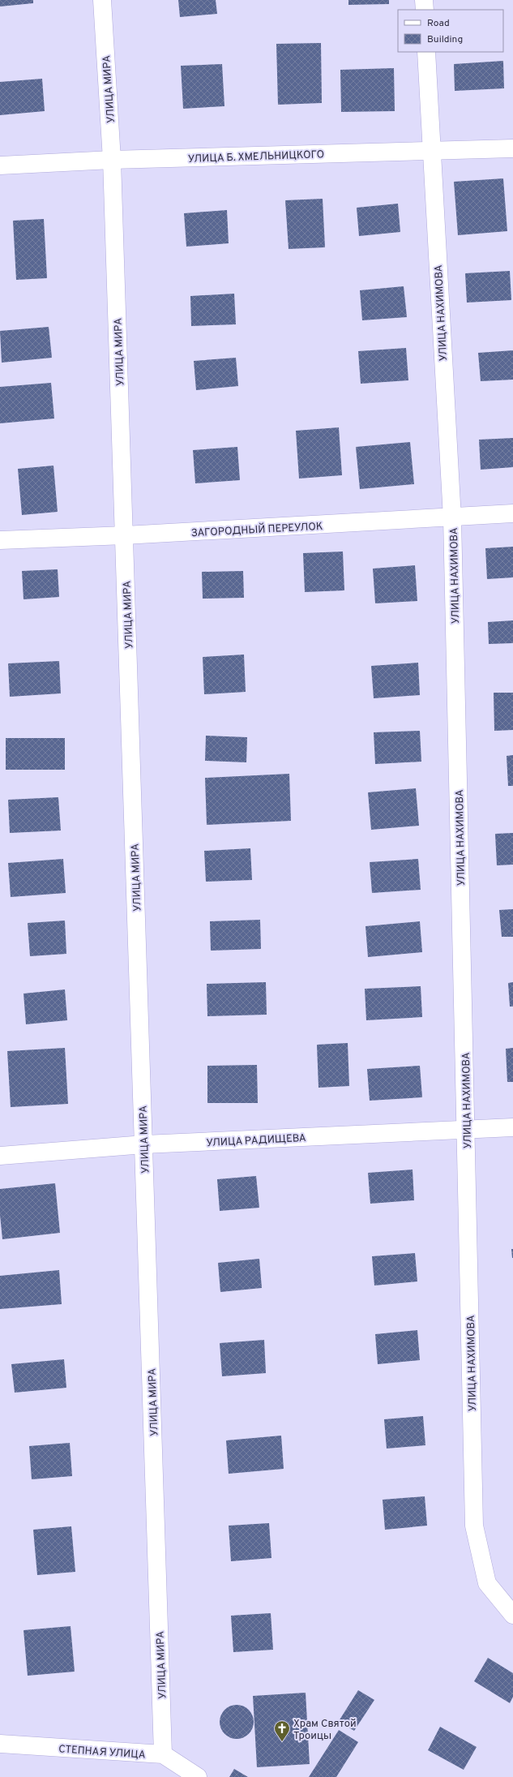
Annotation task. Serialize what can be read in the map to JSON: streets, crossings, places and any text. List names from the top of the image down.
{
  "streets": {
    "street": [
      "УЛИЦА МИРА",
      "УЛИЦА Б. ХМЕЛЬНИЦКОГО",
      "УЛИЦА НАХИМОВА",
      "ЗАГОРОДНЫЙ ПЕРЕУЛОК",
      "УЛИЦА РАДИЩЕВА",
      "СТЕПНАЯ УЛИЦА"
    ]
  },
  "crossings": [
    ["УЛИЦА МИРА", "УЛИЦА Б. ХМЕЛЬНИЦКОГО"],
    ["УЛИЦА МИРА", "ЗАГОРОДНЫЙ ПЕРЕУЛОК"],
    ["УЛИЦА МИРА", "УЛИЦА РАДИЩЕВА"],
    ["УЛИЦА МИРА", "СТЕПНАЯ УЛИЦА"],
    ["УЛИЦА Б. ХМЕЛЬНИЦКОГО", "УЛИЦА НАХИМОВА"],
    ["УЛИЦА НАХИМОВА", "ЗАГОРОДНЫЙ ПЕРЕУЛОК"],
    ["УЛИЦА НАХИМОВА", "УЛИЦА РАДИЩЕВА"]
  ],
  "places": {
    "church": ["Храм Святой Троицы"]
  },
  "legend": ["Road", "Building"]
}
